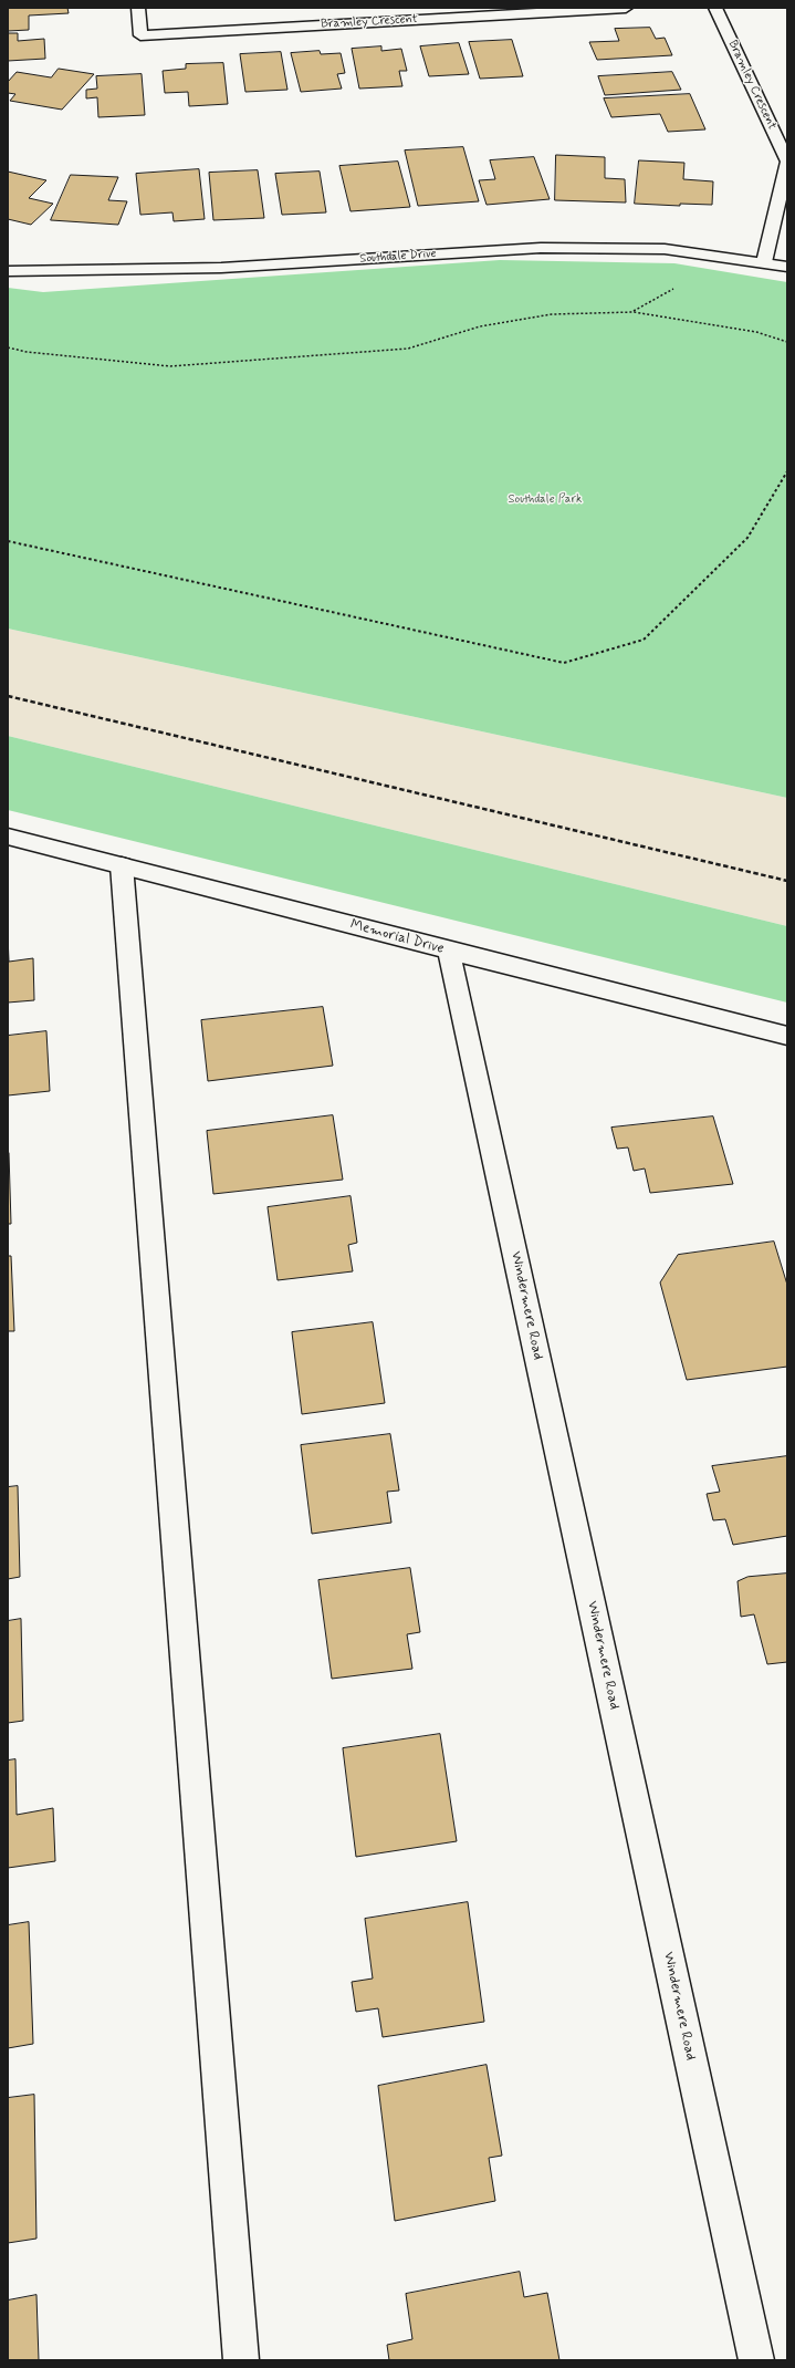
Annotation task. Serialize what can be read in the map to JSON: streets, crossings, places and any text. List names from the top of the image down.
{
  "streets": {
    "street": [
      "Bramley Crescent",
      "Southdale Drive",
      "Memorial Drive",
      "Windermere Road"
    ]
  },
  "crossings": [
    ["Bramley Crescent", "Southdale Drive"],
    ["Memorial Drive", "Windermere Road"]
  ],
  "parks": ["Southdale Park"]
}
